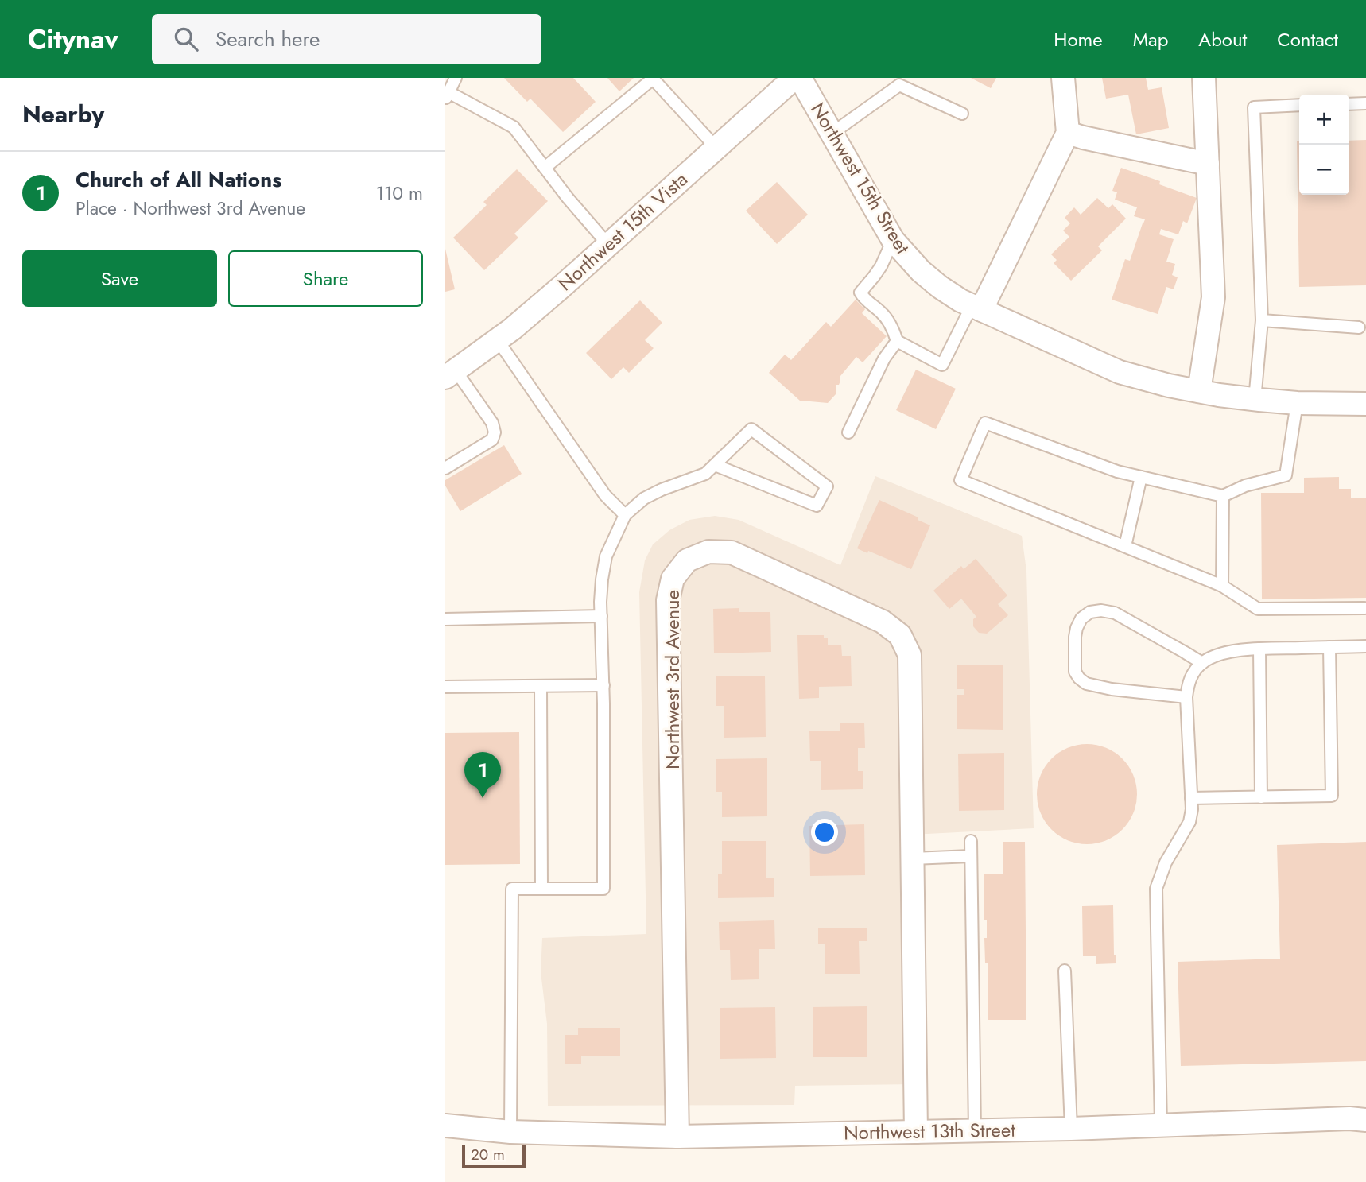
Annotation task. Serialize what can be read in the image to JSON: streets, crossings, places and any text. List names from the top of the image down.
{
  "streets": {
    "street": [
      "Northwest 15th Street",
      "Northwest 15th Vista",
      "Northwest 3rd Avenue",
      "Northwest 13th Street"
    ]
  },
  "crossings": [
    ["Northwest 3rd Avenue", "Northwest 13th Street"]
  ],
  "scale_bar": "20 m",
  "page": {
    "header": "Citynav",
    "search": "Search here",
    "nav": [
      "Home",
      "Map",
      "About",
      "Contact"
    ],
    "heading": "Nearby",
    "map_buttons": ["+", "−"],
    "list": [
      {
        "mark": "1",
        "name": "Church of All Nations",
        "note": "Place · Northwest 3rd Avenue",
        "value": "110 m"
      }
    ],
    "buttons": ["Save", "Share"],
    "pins": "1",
    "scale": "20 m"
  }
}
